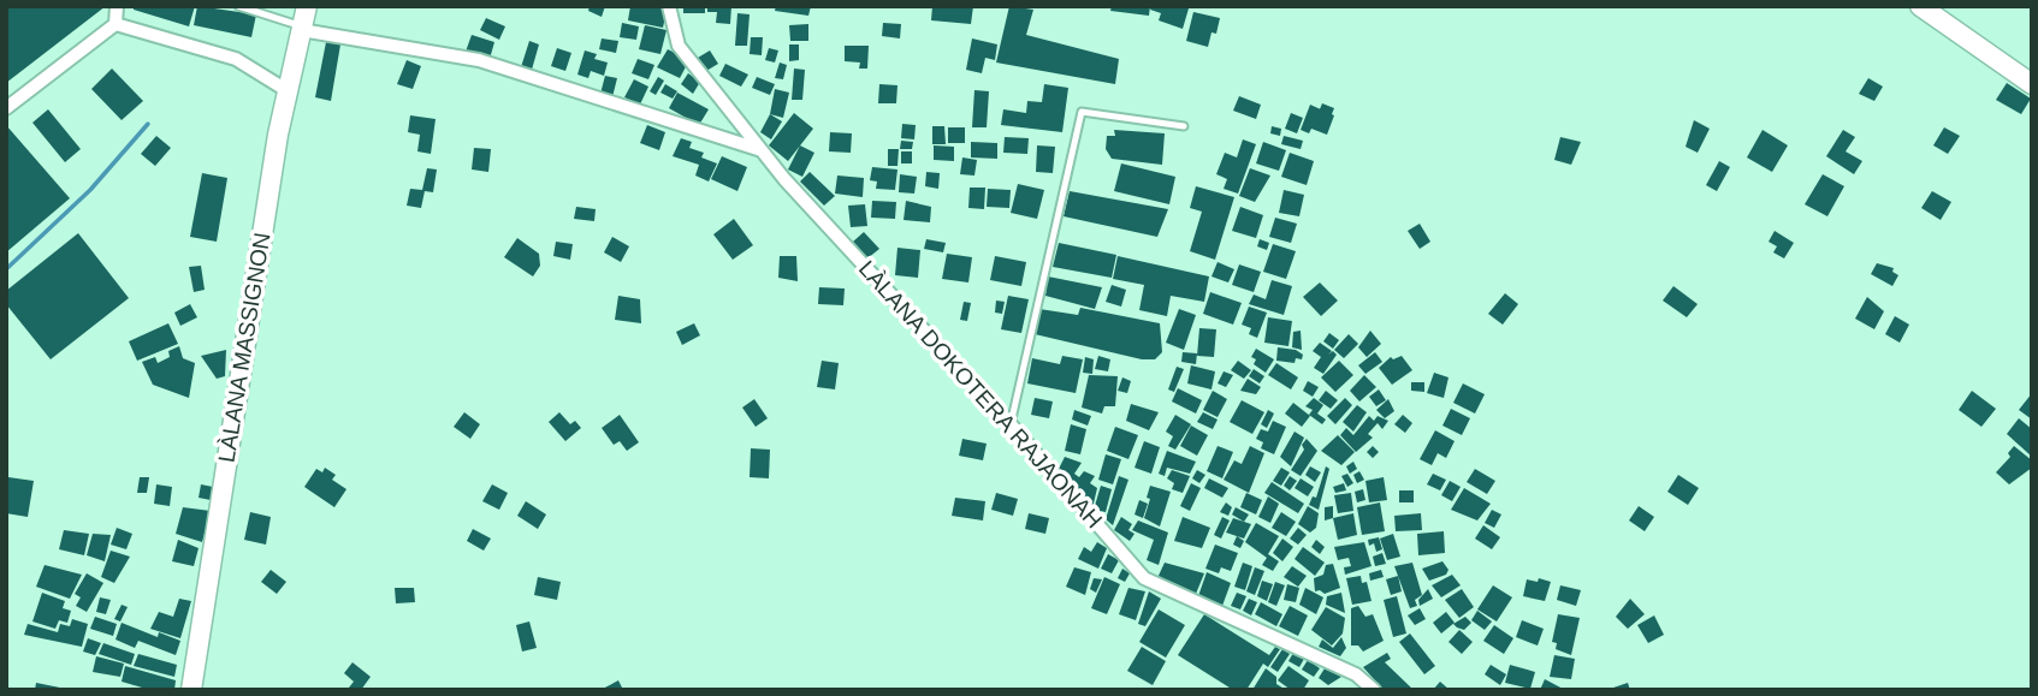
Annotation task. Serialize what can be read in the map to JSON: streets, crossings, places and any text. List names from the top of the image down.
{
  "streets": {
    "main road": ["LÀLANA MASSIGNON"],
    "street": ["LÀLANA DOKOTERA RAJAONAH"]
  }
}
